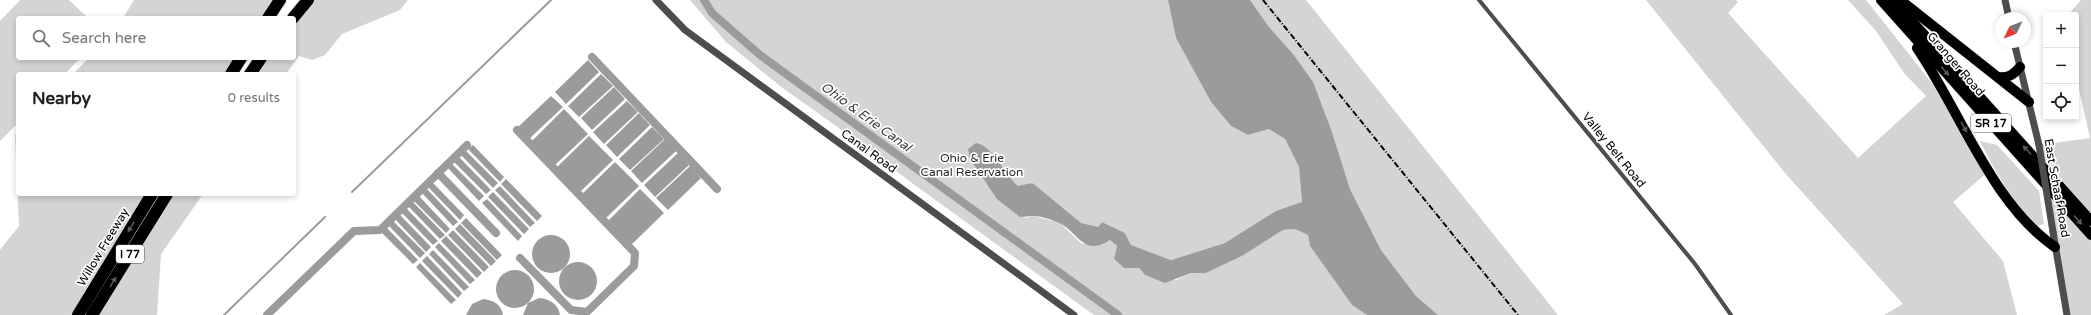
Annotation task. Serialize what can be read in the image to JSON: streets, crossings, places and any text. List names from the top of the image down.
{
  "streets": {
    "highway": ["Willow Freeway", "I 77"],
    "main road": ["Granger Road", "SR 17"],
    "street": ["Valley Belt Road", "Canal Road", "East Schaaf Road"]
  },
  "water": ["Ohio & Erie Canal"],
  "parks": ["Ohio & Erie Canal Reservation"],
  "north": "bottom left",
  "page": {
    "map_buttons": ["+", "−"],
    "search": "Search here",
    "heading": ["Nearby", "0 results"]
  }
}
